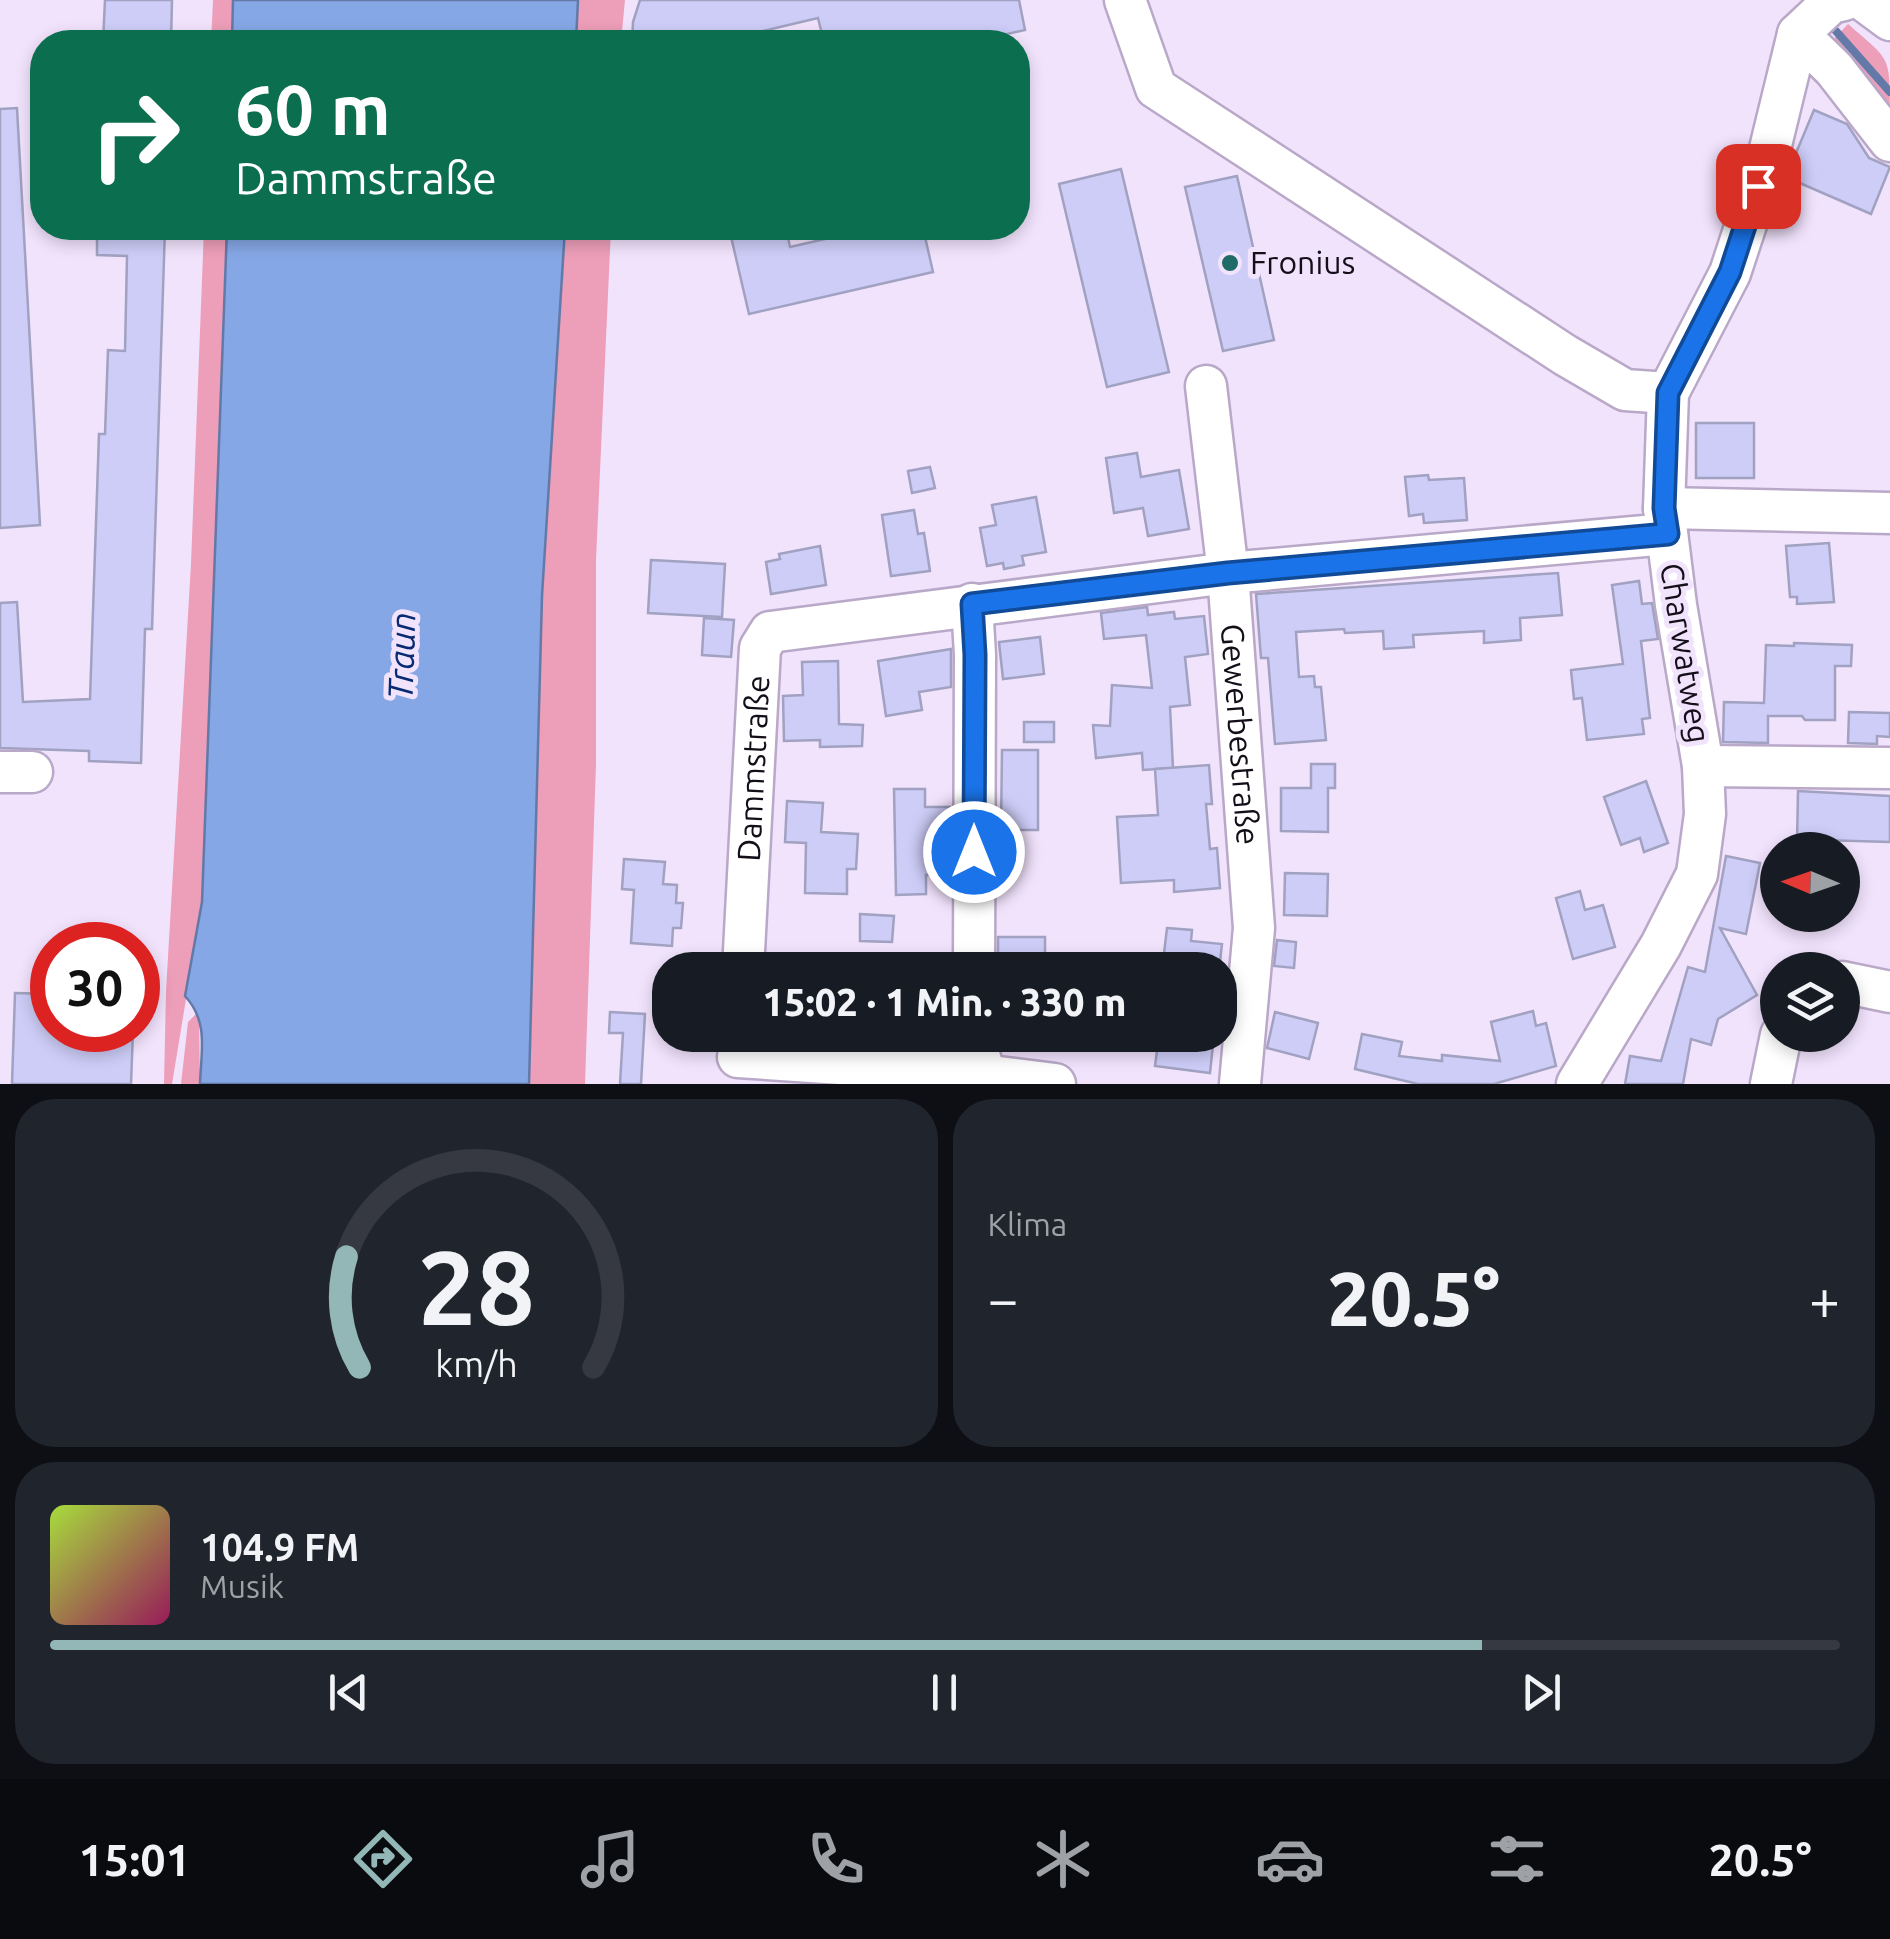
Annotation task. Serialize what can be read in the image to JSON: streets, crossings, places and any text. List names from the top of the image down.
{
  "streets": {
    "street": ["Charwatweg", "Gewerbestraße", "Dammstraße"]
  },
  "crossings": [
    ["Charwatweg", "Dammstraße"],
    ["Gewerbestraße", "Dammstraße"]
  ],
  "water": ["Traun"],
  "places": ["Fronius"],
  "north": "left",
  "page": {
    "turn": ["60 m", "Dammstraße"],
    "limit": "30",
    "trip": "15:02 · 1 Min. · 330 m",
    "tile": "Klima",
    "heat": ["−", "20.5°", "+"],
    "song": ["104.9 FM", "Musik"],
    "tabs": ["15:01", "20.5°"],
    "gauge": ["28", "km/h"]
  }
}
